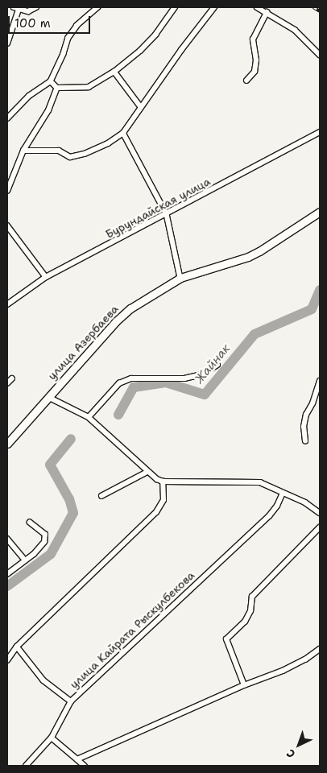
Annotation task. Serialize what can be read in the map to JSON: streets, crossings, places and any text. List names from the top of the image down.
{
  "streets": {
    "main road": ["улица Азербаева"],
    "street": ["Бурундайская улица", "улица Кайрата Рыскулбекова"]
  },
  "water": ["Жайнак"],
  "scale_bar": "100 m",
  "north": "bottom left"
}
